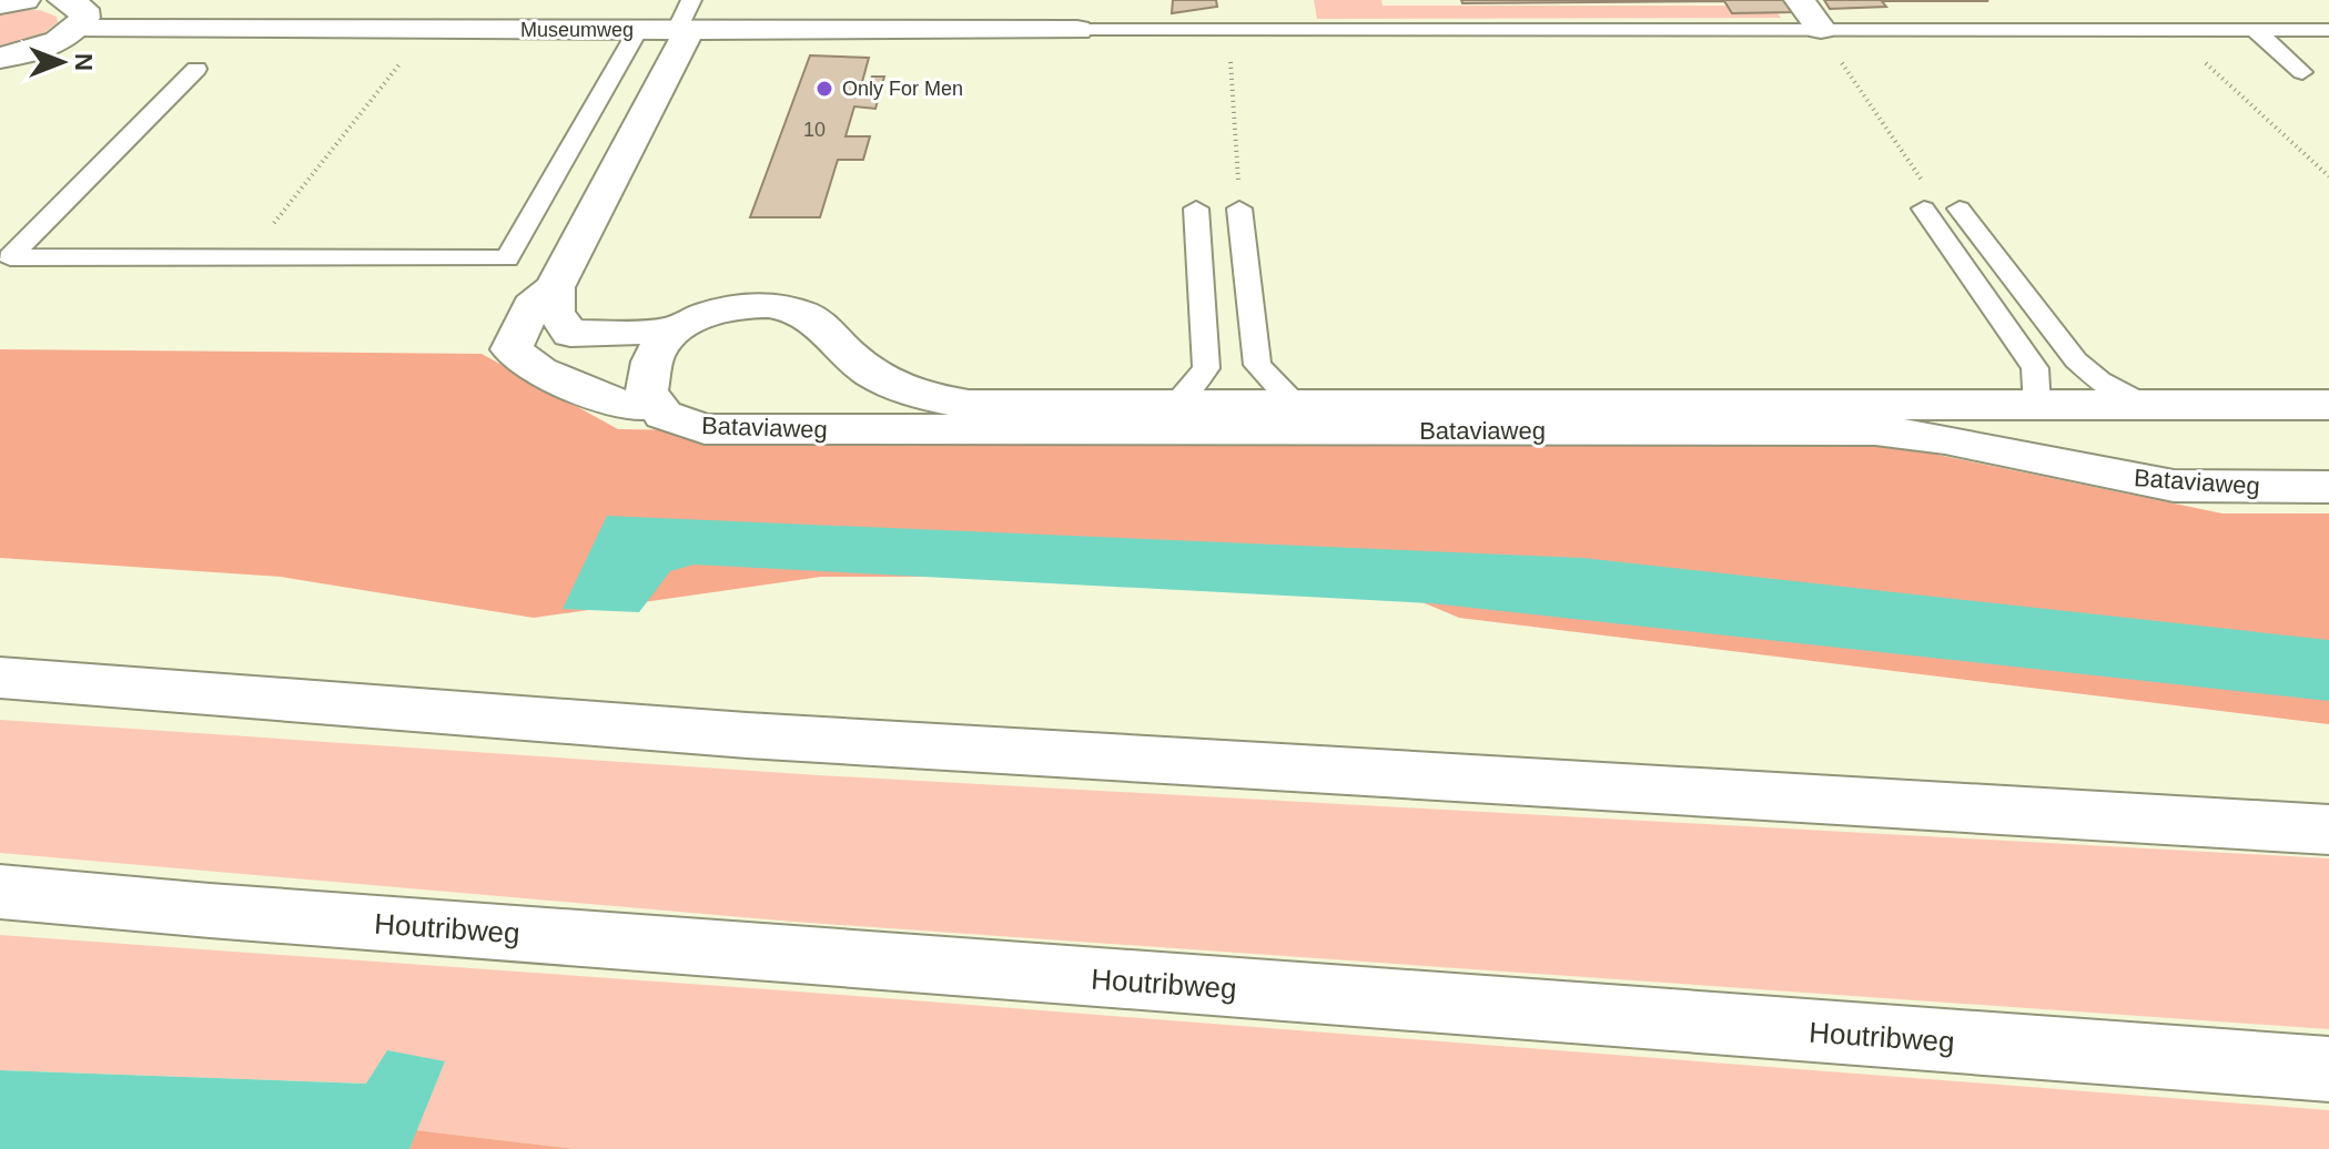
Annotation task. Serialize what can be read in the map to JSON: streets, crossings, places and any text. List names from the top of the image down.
{
  "streets": {
    "street": ["Museumweg", "Bataviaweg", "Houtribweg"]
  },
  "places": ["Only For Men"],
  "house_numbers": ["10"],
  "north": "right"
}
